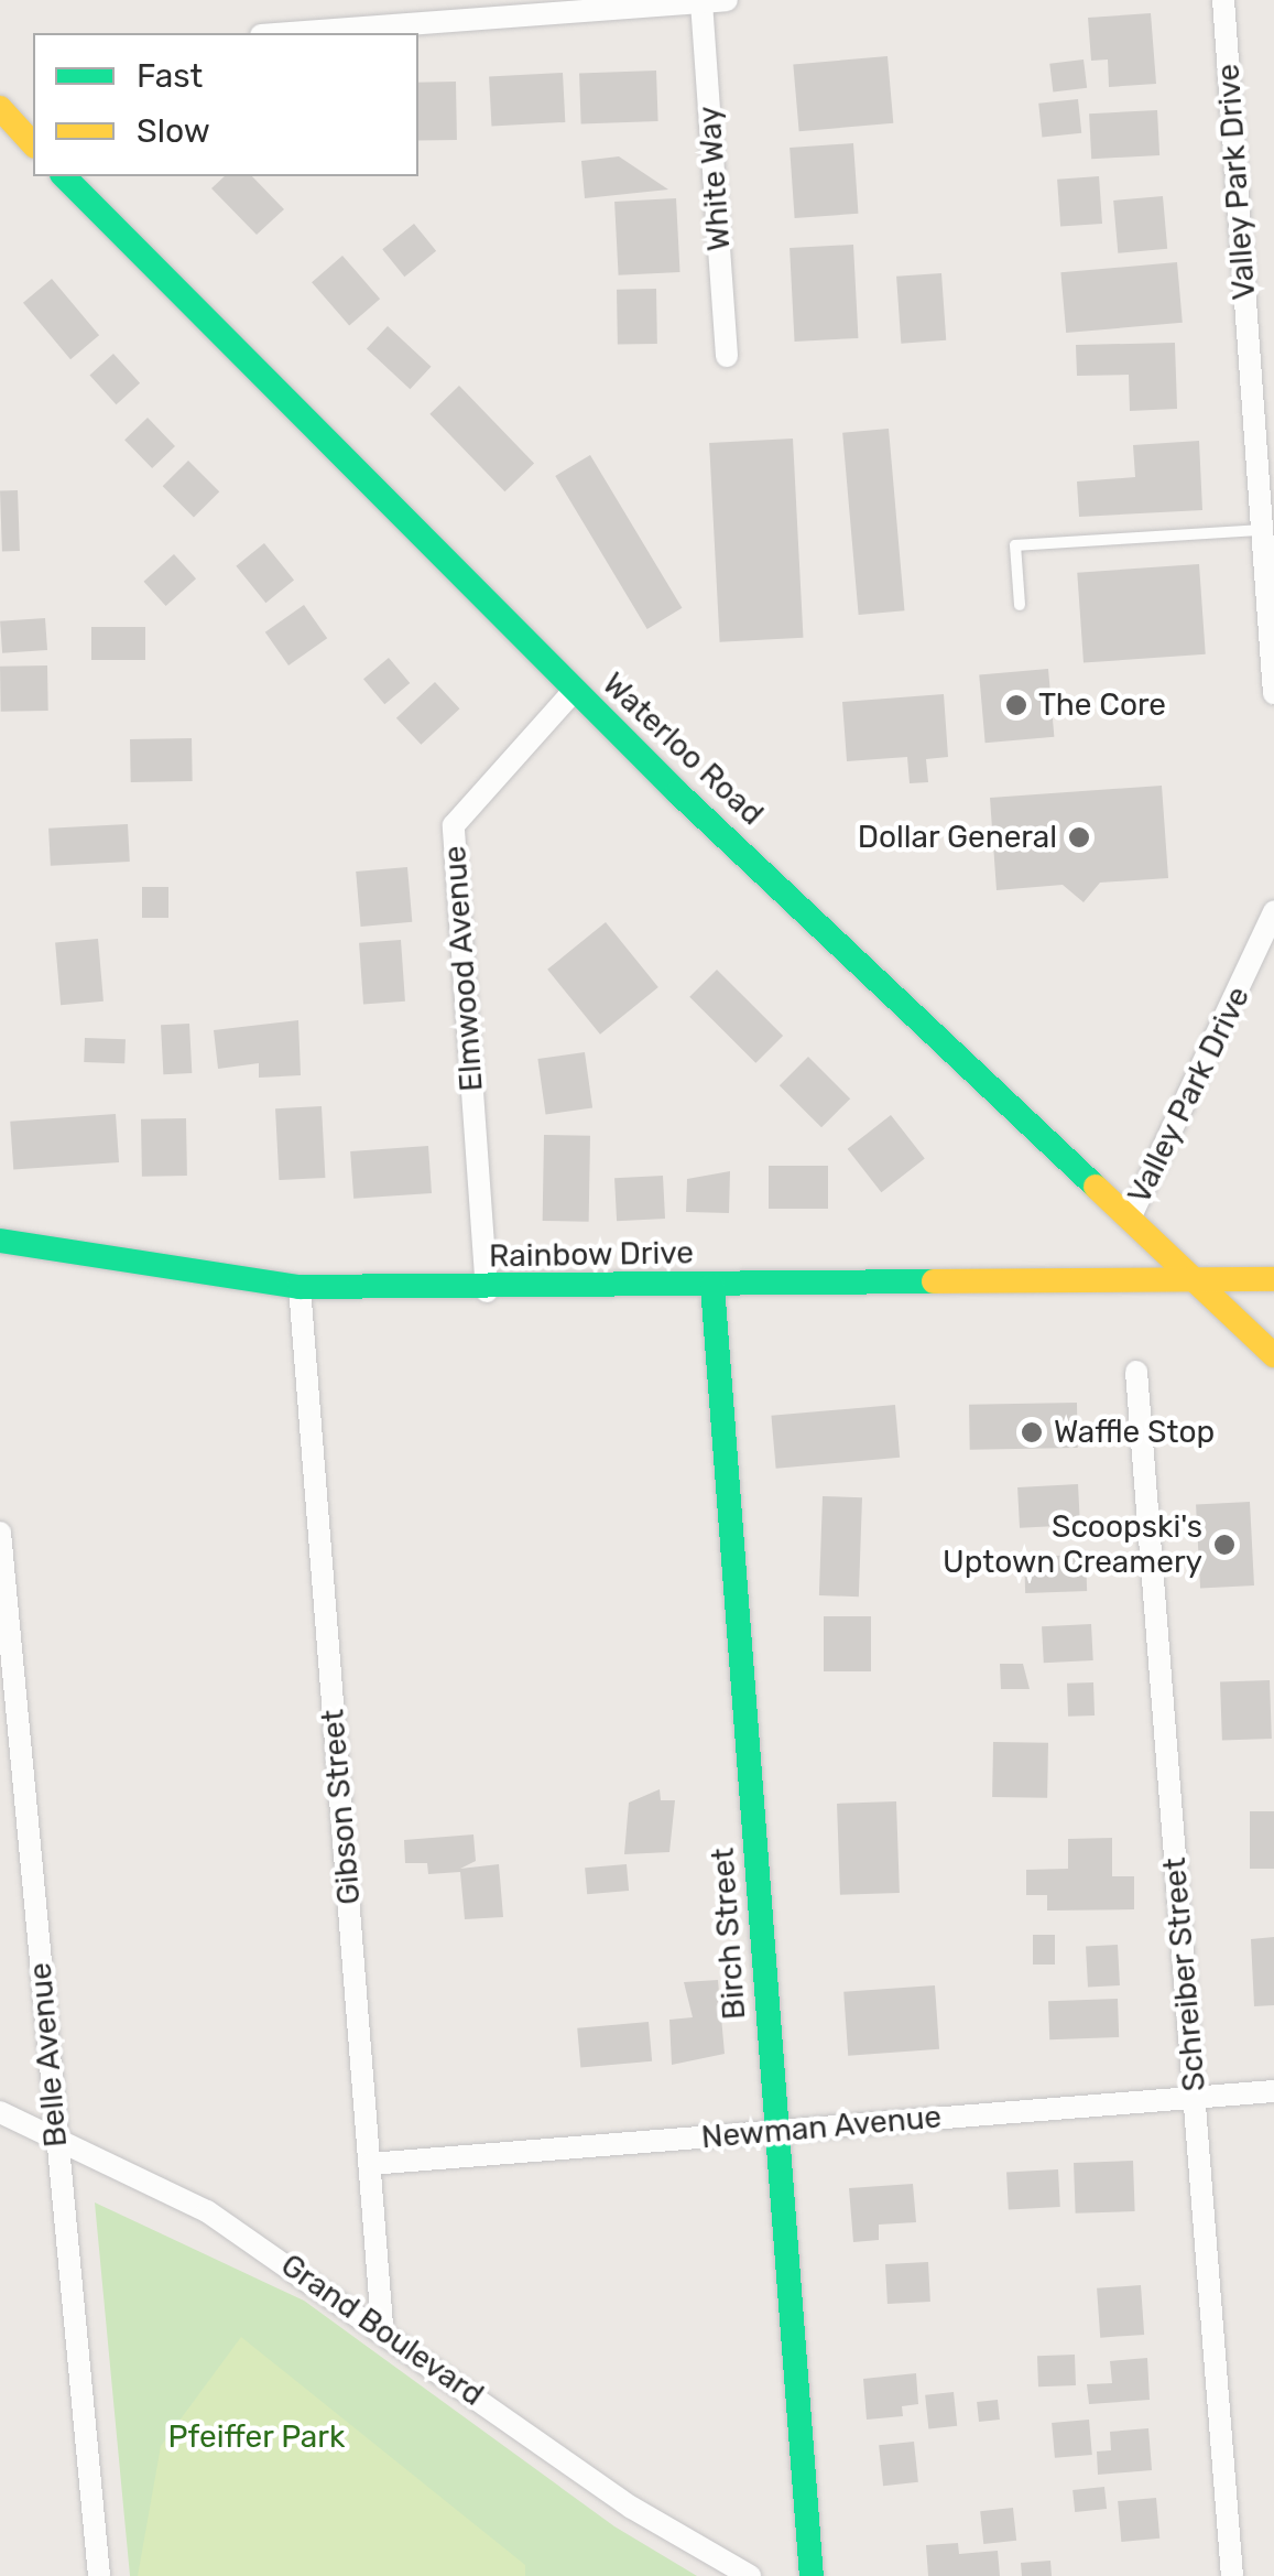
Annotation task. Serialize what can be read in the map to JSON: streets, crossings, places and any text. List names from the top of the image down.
{
  "streets": {
    "main road": ["Waterloo Road", "Rainbow Drive", "Birch Street"],
    "street": [
      "White Way",
      "Valley Park Drive",
      "Elmwood Avenue",
      "Gibson Street",
      "Schreiber Street",
      "Belle Avenue",
      "Newman Avenue",
      "Grand Boulevard"
    ]
  },
  "crossings": [
    ["Valley Park Drive", "Waterloo Road"],
    ["Waterloo Road", "Elmwood Avenue"],
    ["Waterloo Road", "Rainbow Drive"],
    ["Elmwood Avenue", "Rainbow Drive"],
    ["Rainbow Drive", "Gibson Street"],
    ["Rainbow Drive", "Birch Street"],
    ["Gibson Street", "Newman Avenue"],
    ["Gibson Street", "Grand Boulevard"],
    ["Birch Street", "Newman Avenue"],
    ["Schreiber Street", "Newman Avenue"],
    ["Belle Avenue", "Grand Boulevard"]
  ],
  "parks": ["Pfeiffer Park"],
  "places": [
    "The Core",
    "Dollar General",
    "Waffle Stop",
    "Scoopski's Uptown Creamery"
  ],
  "legend": ["Fast", "Slow"]
}
